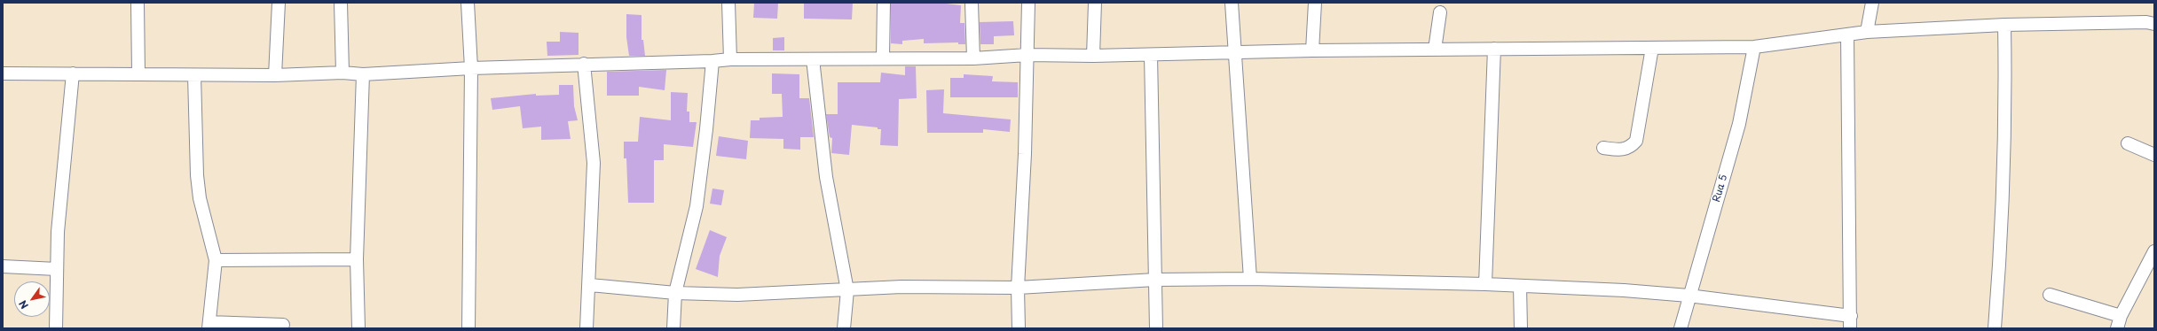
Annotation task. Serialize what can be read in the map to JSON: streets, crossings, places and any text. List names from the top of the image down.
{
  "streets": {
    "street": ["Rua 5"]
  },
  "north": "bottom left"
}
